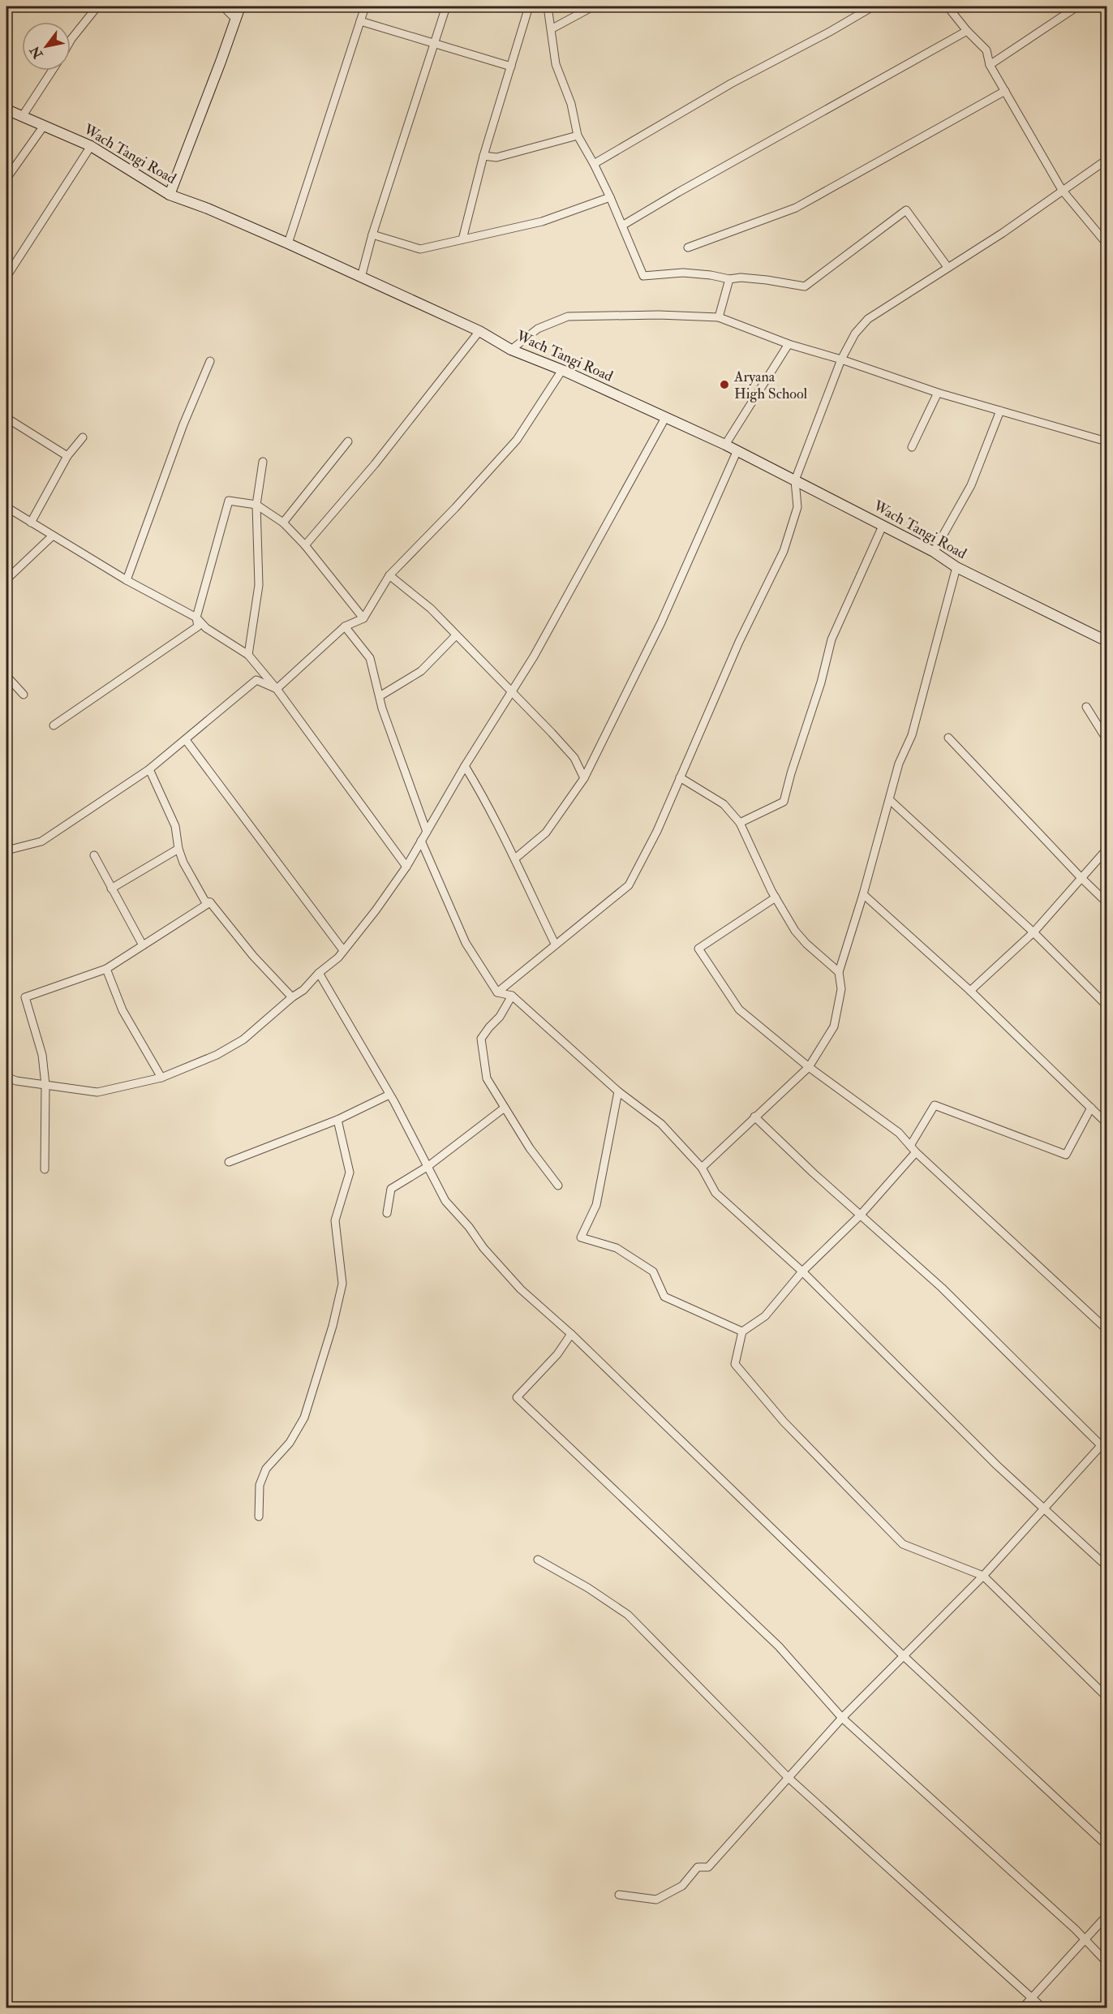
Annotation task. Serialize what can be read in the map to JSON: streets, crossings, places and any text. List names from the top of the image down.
{
  "streets": {
    "main road": ["Wach Tangi Road"]
  },
  "places": ["Aryana High School"],
  "north": "bottom left"
}
